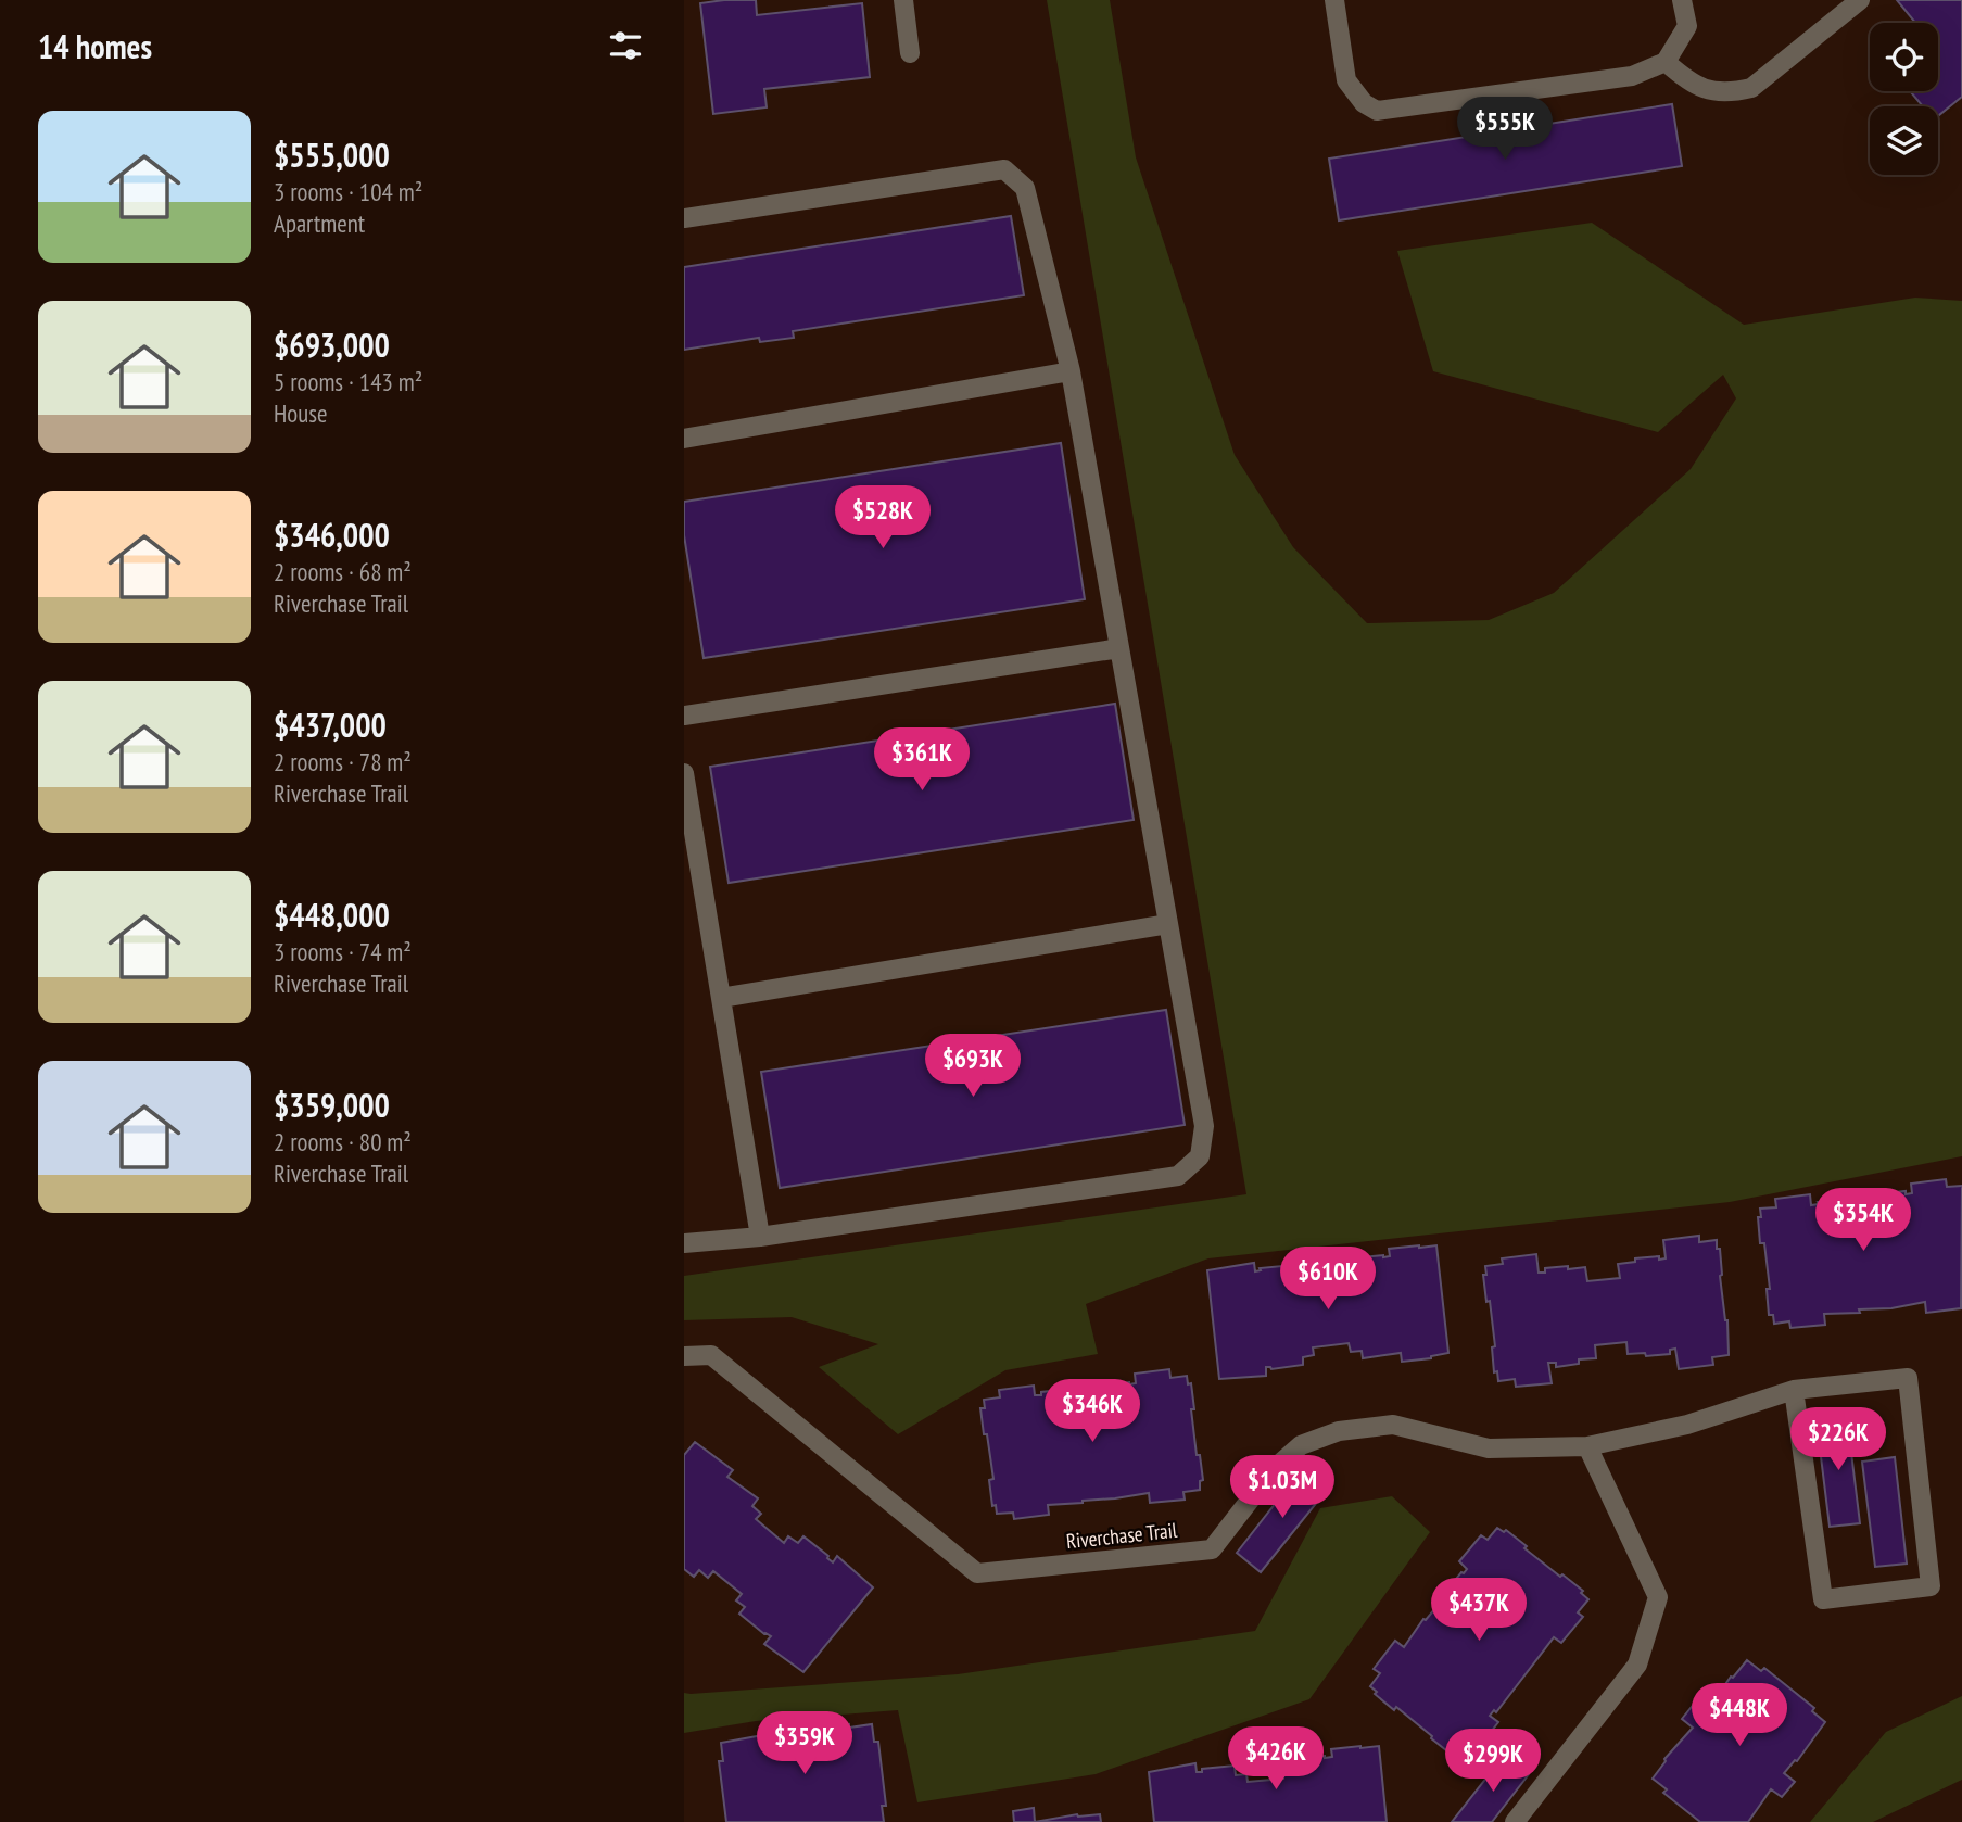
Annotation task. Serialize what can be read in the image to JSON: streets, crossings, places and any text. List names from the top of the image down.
{
  "streets": {
    "street": ["Riverchase Trail"]
  },
  "page": {
    "heading": "14 homes",
    "list": [
      {
        "name": "$555,000",
        "note": "3 rooms · 104 m² · Apartment"
      },
      {
        "name": "$693,000",
        "note": "5 rooms · 143 m² · House"
      },
      {
        "name": "$346,000",
        "note": "2 rooms · 68 m² · Riverchase Trail"
      },
      {
        "name": "$437,000",
        "note": "2 rooms · 78 m² · Riverchase Trail"
      },
      {
        "name": "$448,000",
        "note": "3 rooms · 74 m² · Riverchase Trail"
      },
      {
        "name": "$359,000",
        "note": "2 rooms · 80 m² · Riverchase Trail"
      }
    ],
    "price": [
      "$555K",
      "$528K",
      "$361K",
      "$693K",
      "$354K",
      "$610K",
      "$346K",
      "$226K",
      "$1.03M",
      "$437K",
      "$448K",
      "$359K",
      "$426K",
      "$299K"
    ]
  }
}
